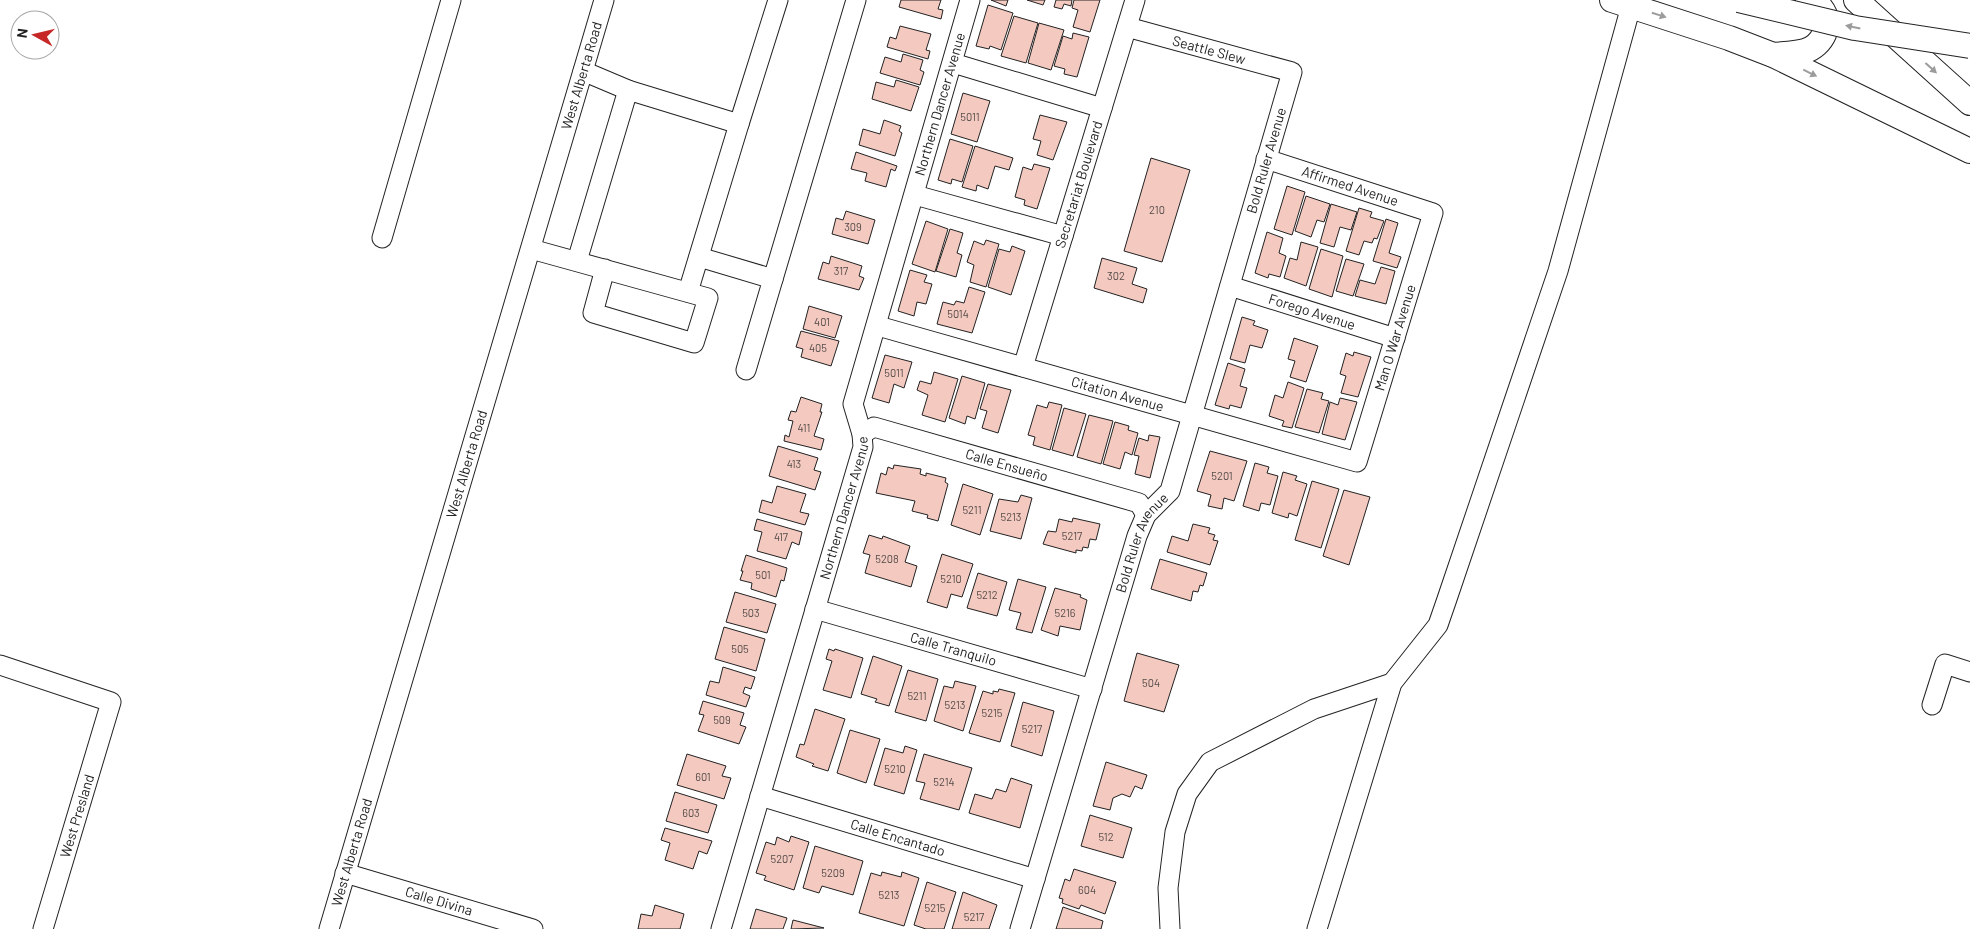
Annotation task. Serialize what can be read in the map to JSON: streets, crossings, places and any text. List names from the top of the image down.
{
  "streets": {
    "street": [
      "Seattle Slew",
      "West Alberta Road",
      "Northern Dancer Avenue",
      "Bold Ruler Avenue",
      "Secretariat Boulevard",
      "Affirmed Avenue",
      "Forego Avenue",
      "Man O War Avenue",
      "Citation Avenue",
      "Calle Ensueño",
      "Calle Tranquilo",
      "West Presland",
      "Calle Encantado",
      "Calle Divina"
    ]
  },
  "crossings": [
    ["Seattle Slew", "Bold Ruler Avenue"],
    ["Seattle Slew", "Secretariat Boulevard"],
    ["West Alberta Road", "Calle Divina"],
    ["Northern Dancer Avenue", "Citation Avenue"],
    ["Northern Dancer Avenue", "Calle Ensueño"],
    ["Northern Dancer Avenue", "Calle Tranquilo"],
    ["Northern Dancer Avenue", "Calle Encantado"],
    ["Bold Ruler Avenue", "Affirmed Avenue"],
    ["Bold Ruler Avenue", "Forego Avenue"],
    ["Bold Ruler Avenue", "Citation Avenue"],
    ["Bold Ruler Avenue", "Calle Ensueño"],
    ["Bold Ruler Avenue", "Calle Tranquilo"],
    ["Bold Ruler Avenue", "Calle Encantado"],
    ["Secretariat Boulevard", "Citation Avenue"],
    ["Affirmed Avenue", "Man O War Avenue"],
    ["Forego Avenue", "Man O War Avenue"],
    ["Man O War Avenue", "Citation Avenue"]
  ],
  "house_numbers": [
    "5011",
    "210",
    "309",
    "317",
    "302",
    "5014",
    "401",
    "405",
    "5011",
    "411",
    "413",
    "5201",
    "5211",
    "5213",
    "5217",
    "417",
    "5208",
    "501",
    "5210",
    "5212",
    "503",
    "5216",
    "505",
    "504",
    "5211",
    "5213",
    "5215",
    "509",
    "5217",
    "5210",
    "601",
    "5214",
    "603",
    "512",
    "5207",
    "5209",
    "604",
    "5213",
    "5215",
    "5217"
  ],
  "north": "left"
}
